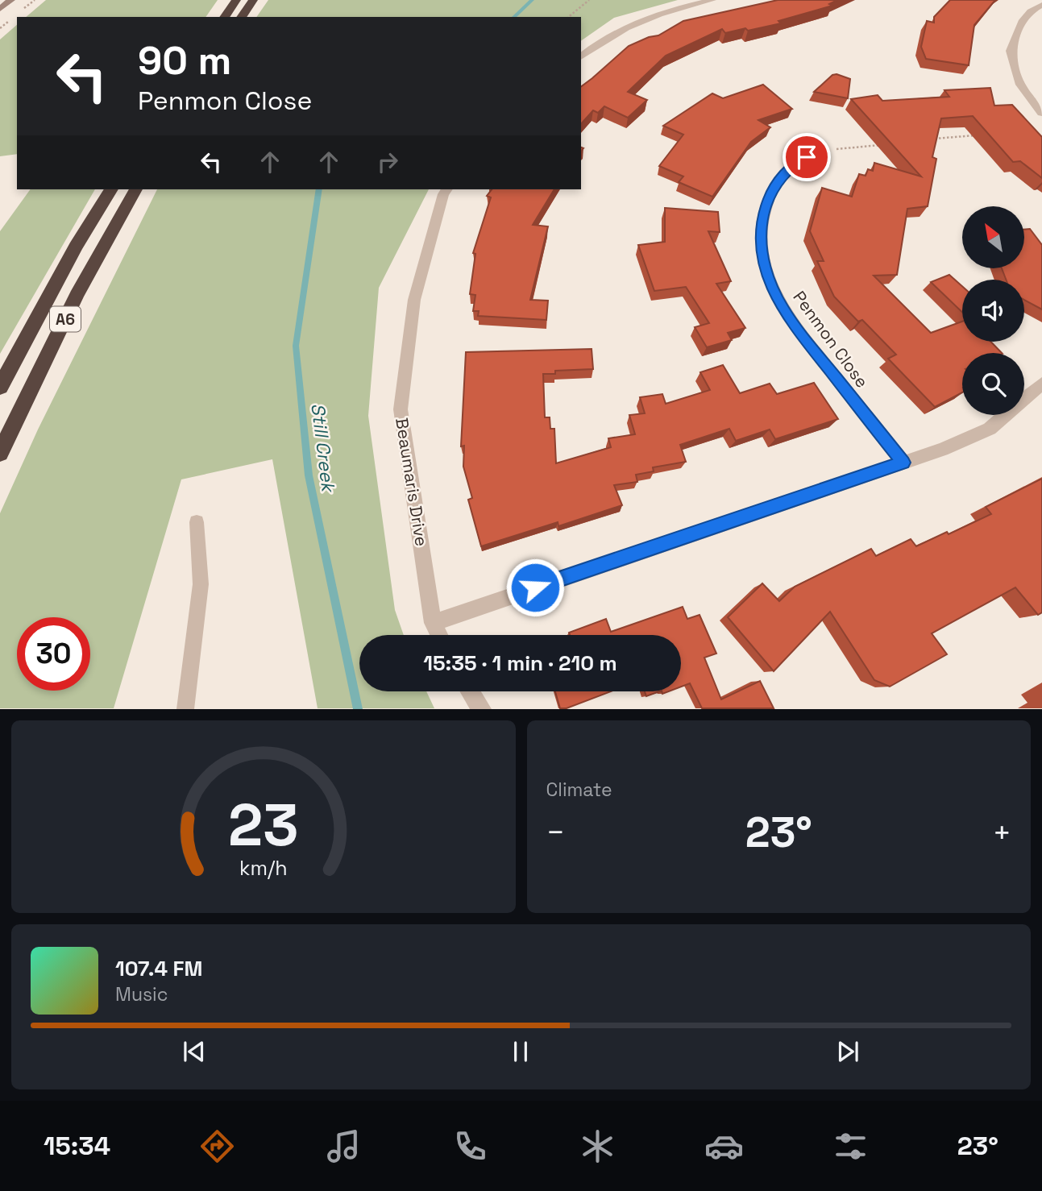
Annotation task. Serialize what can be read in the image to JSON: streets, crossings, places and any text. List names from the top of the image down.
{
  "streets": {
    "highway": ["A6"],
    "street": ["Penmon Close", "Beaumaris Drive"]
  },
  "water": ["Still Creek"],
  "north": "top left",
  "page": {
    "turn": ["90 m", "Penmon Close"],
    "limit": "30",
    "trip": "15:35 · 1 min · 210 m",
    "tile": "Climate",
    "heat": ["−", "23°", "+"],
    "song": ["107.4 FM", "Music"],
    "tabs": ["15:34", "23°"],
    "gauge": ["23", "km/h"]
  }
}
